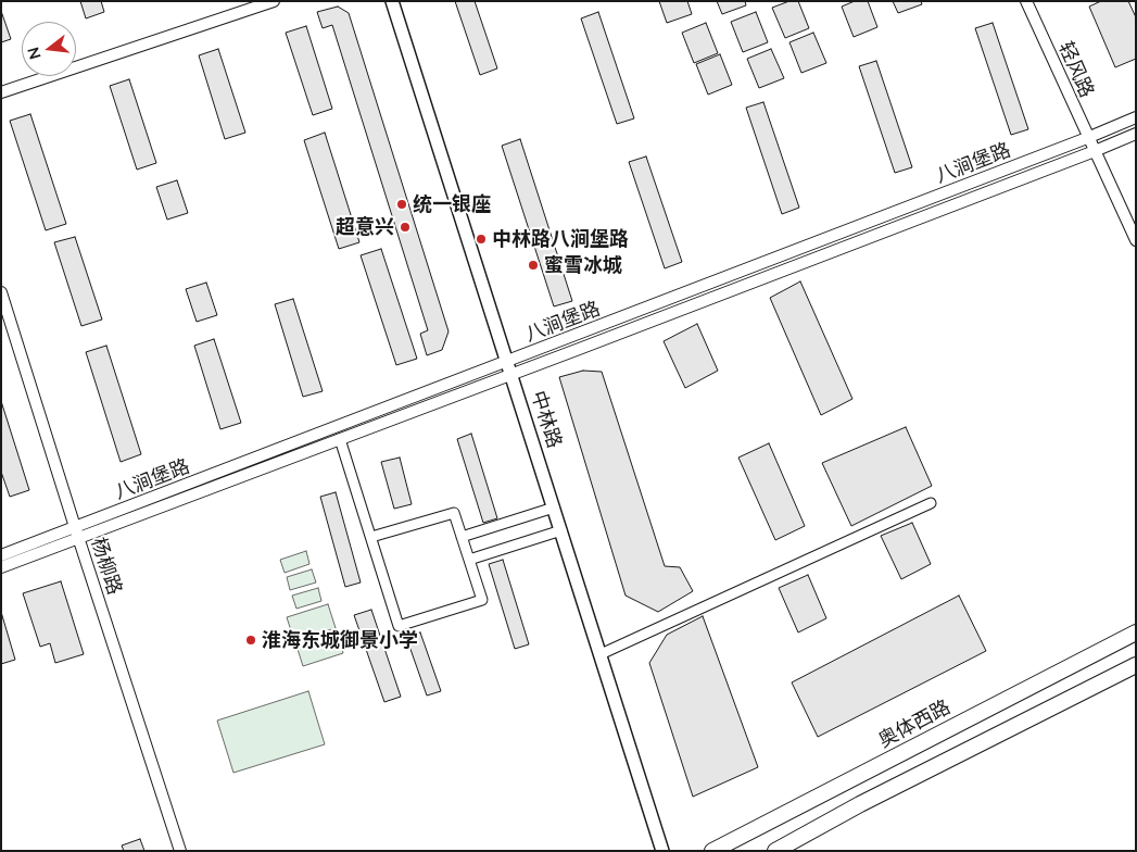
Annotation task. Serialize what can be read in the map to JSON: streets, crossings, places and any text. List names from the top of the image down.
{
  "streets": {
    "main road": ["中林路", "奥体西路"],
    "street": ["轻风路", "八涧堡路", "杨柳路"]
  },
  "crossings": [
    ["轻风路", "八涧堡路"],
    ["八涧堡路", "中林路"],
    ["八涧堡路", "杨柳路"]
  ],
  "places": [
    "统一银座",
    "超意兴",
    "中林路八涧堡路",
    "蜜雪冰城",
    "淮海东城御景小学"
  ],
  "north": "left"
}
